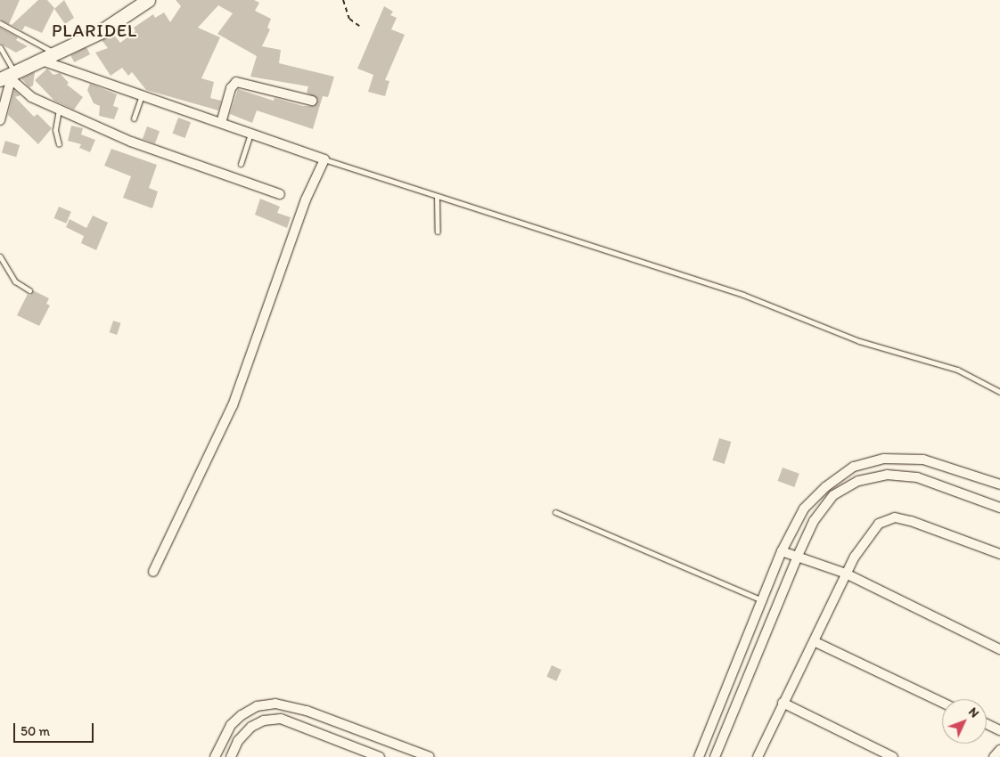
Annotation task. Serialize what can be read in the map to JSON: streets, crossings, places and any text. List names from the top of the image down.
{
  "districts": ["PLARIDEL"],
  "scale_bar": "50 m",
  "north": "top right"
}
